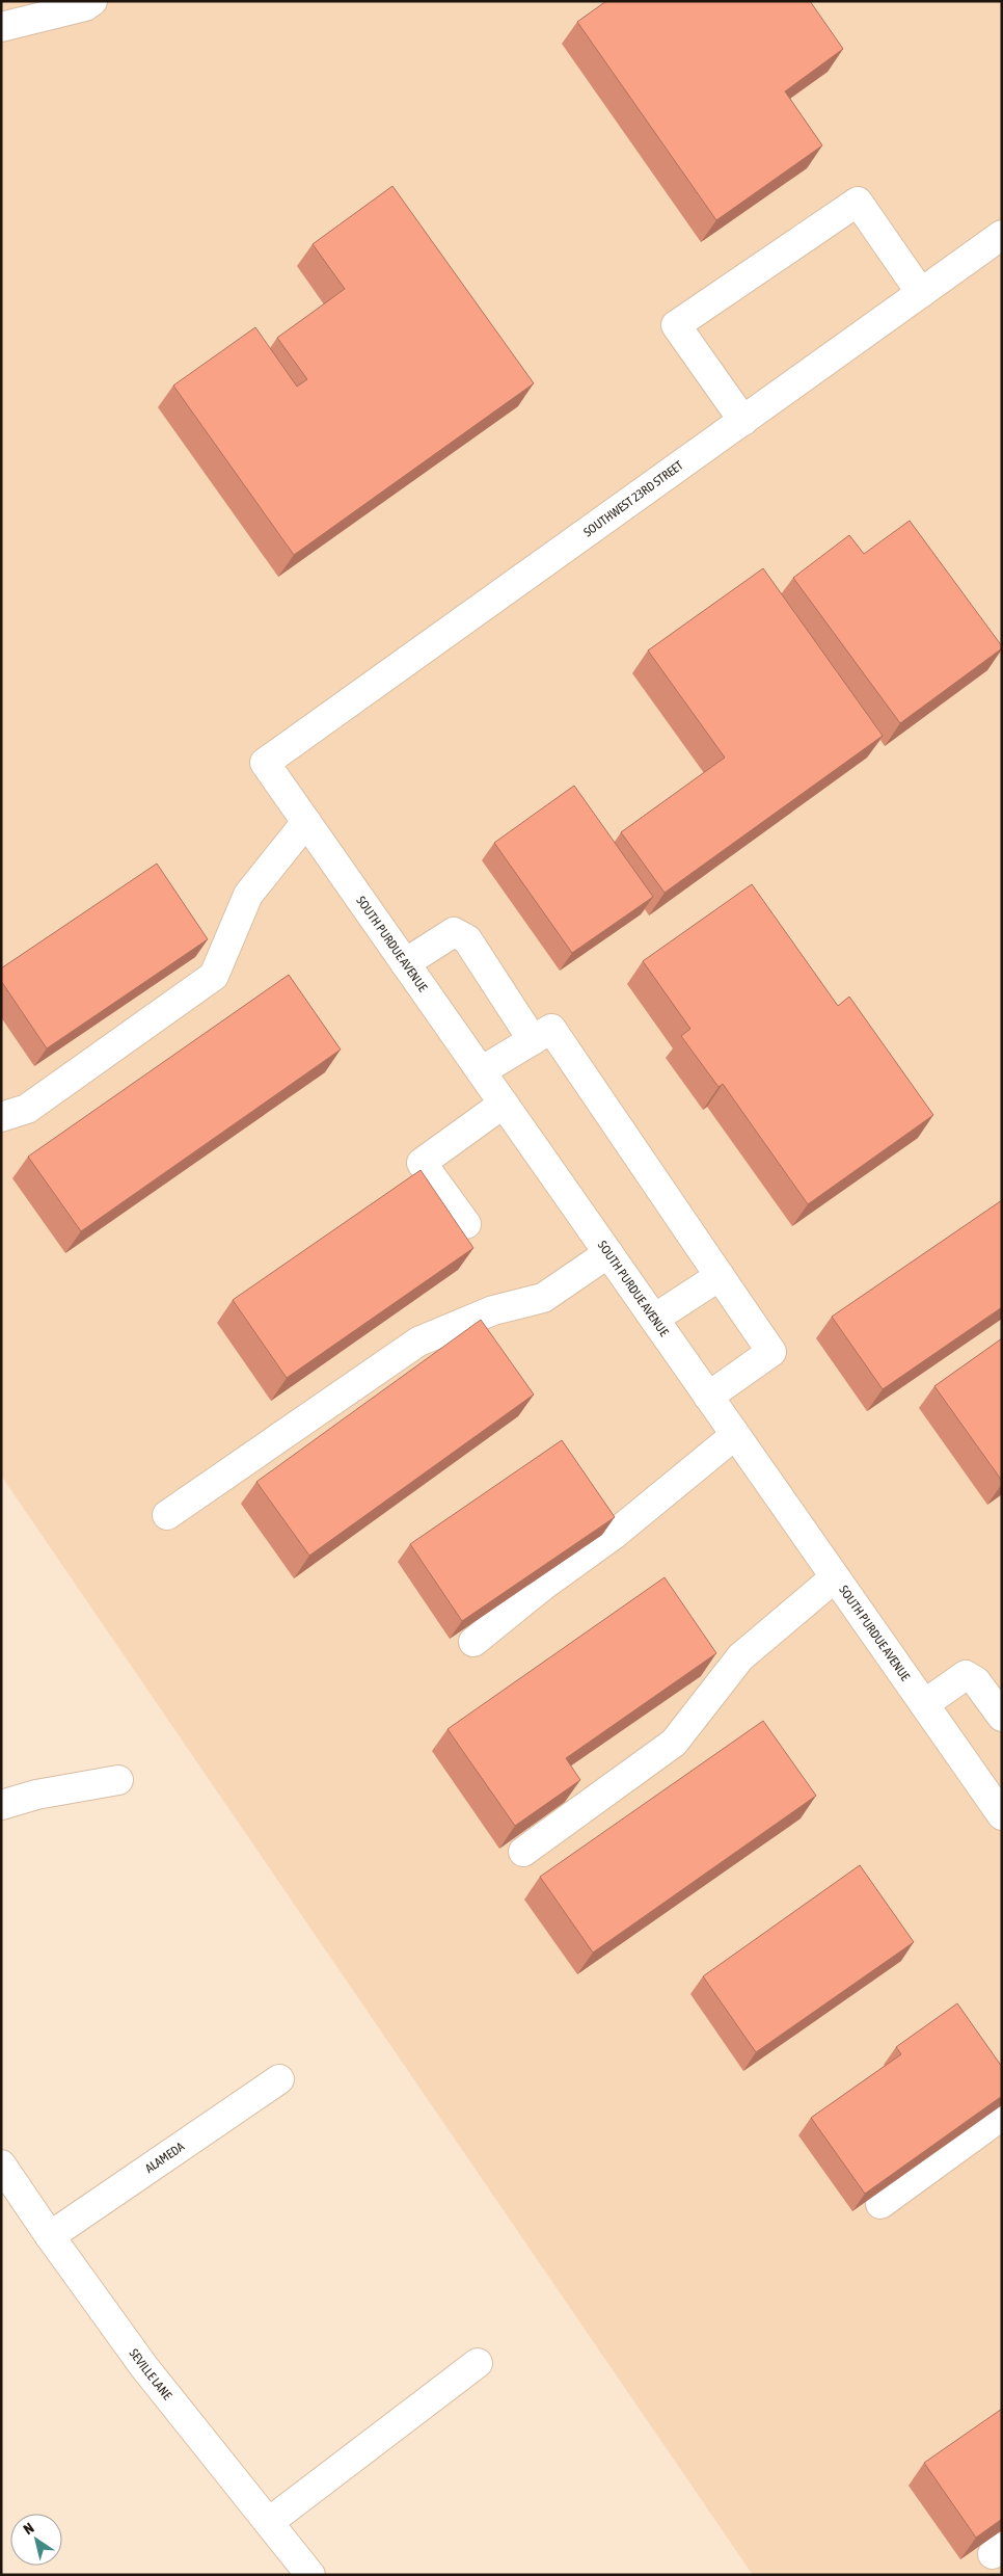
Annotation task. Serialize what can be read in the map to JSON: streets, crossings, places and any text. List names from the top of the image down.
{
  "streets": {
    "street": [
      "SOUTHWEST 23RD STREET",
      "SOUTH PURDUE AVENUE",
      "ALAMEDA",
      "SEVILLE LANE"
    ]
  },
  "crossings": [
    ["SOUTHWEST 23RD STREET", "SOUTH PURDUE AVENUE"],
    ["ALAMEDA", "SEVILLE LANE"]
  ],
  "north": "top left"
}
